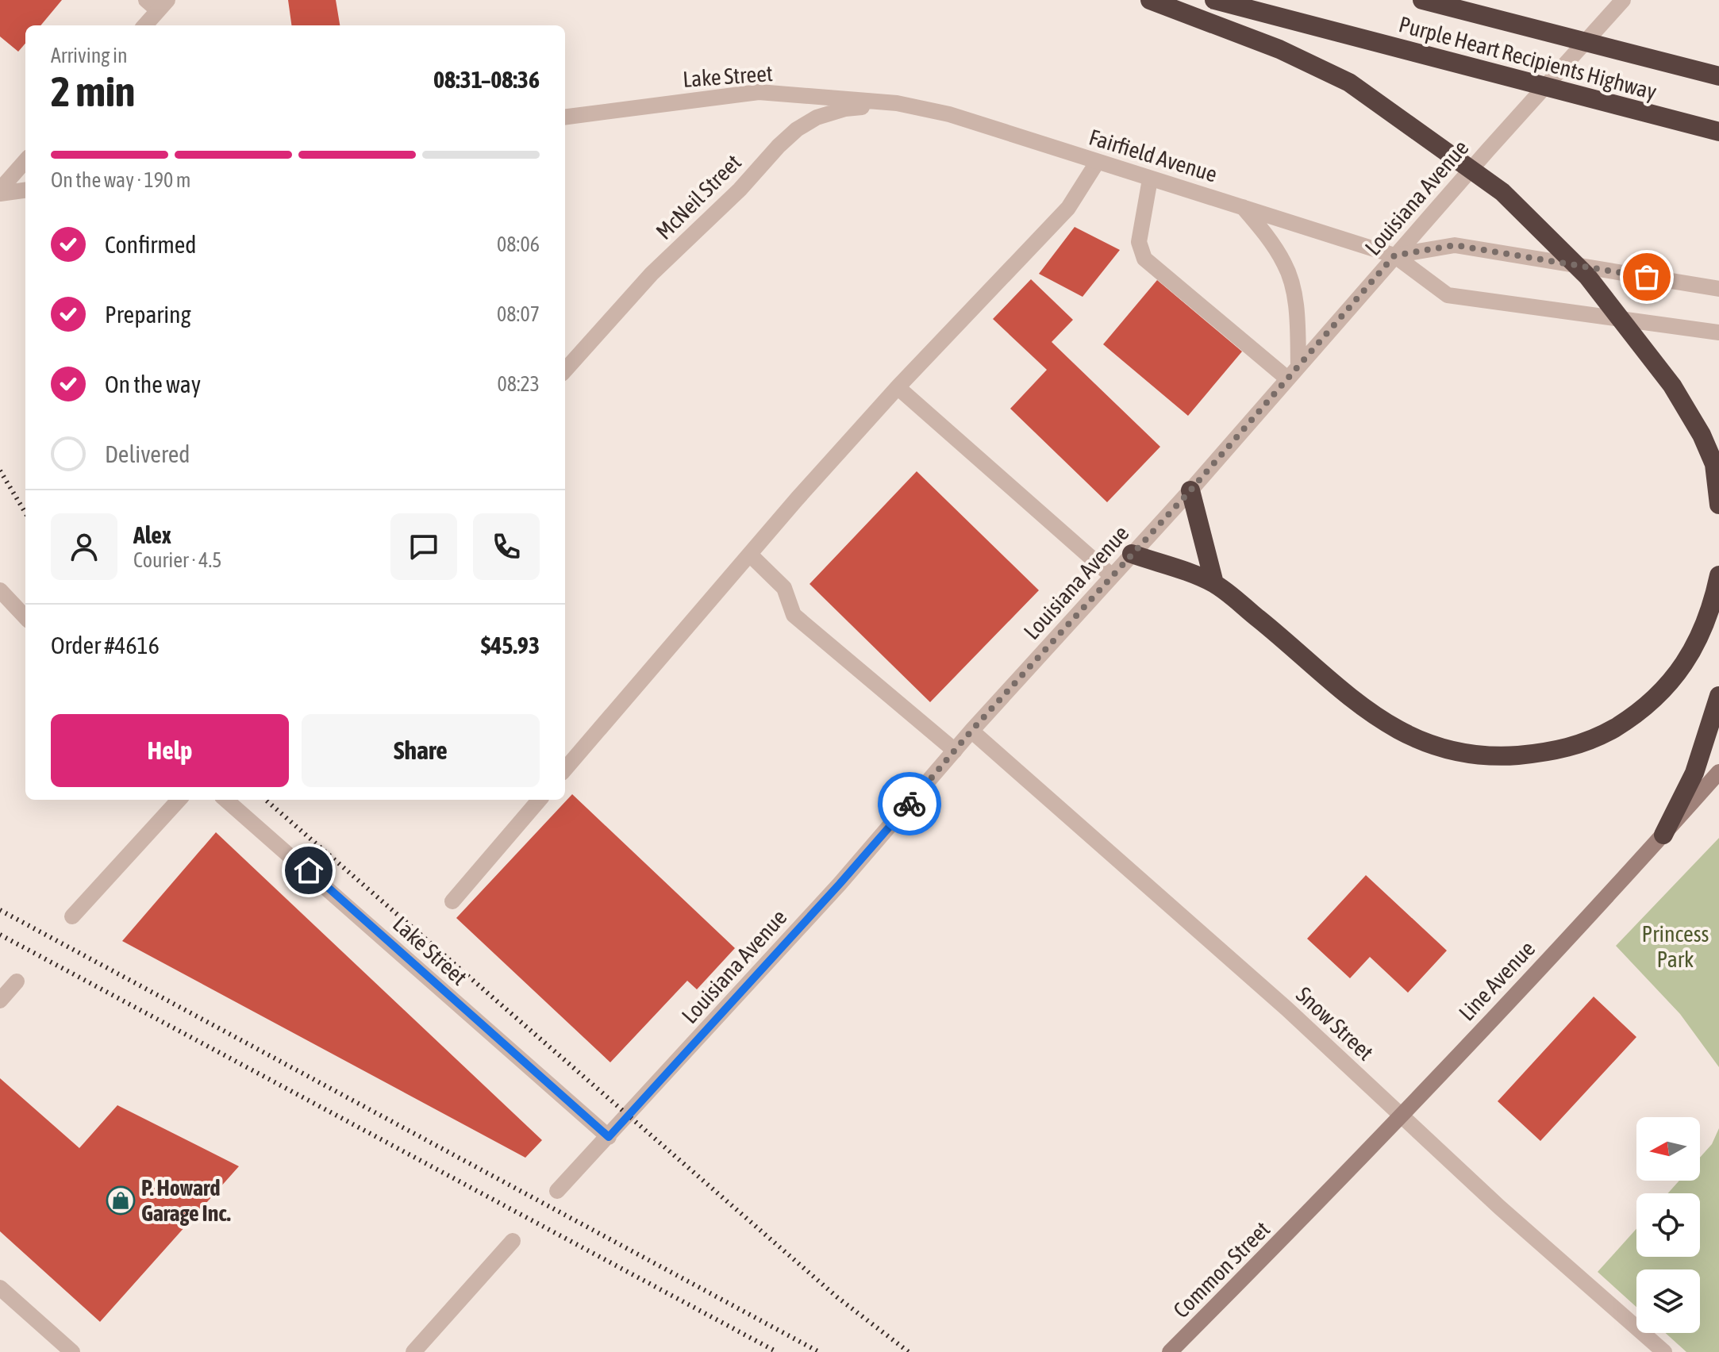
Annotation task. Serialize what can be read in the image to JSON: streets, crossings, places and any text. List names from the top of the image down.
{
  "streets": {
    "highway": ["Purple Heart Recipients Highway"],
    "main road": ["Line Avenue", "Common Street"],
    "street": [
      "Lake Street",
      "Fairfield Avenue",
      "McNeil Street",
      "Louisiana Avenue",
      "Snow Street"
    ]
  },
  "crossings": [
    ["Lake Street", "Fairfield Avenue"],
    ["Lake Street", "McNeil Street"],
    ["Lake Street", "Louisiana Avenue"],
    ["Fairfield Avenue", "McNeil Street"],
    ["Fairfield Avenue", "Louisiana Avenue"],
    ["Louisiana Avenue", "Snow Street"],
    ["Line Avenue", "Common Street"]
  ],
  "parks": ["Princess Park"],
  "places": {
    "shop": ["P. Howard Garage Inc."]
  },
  "north": "left",
  "page": {
    "heading": ["2 min", "Arriving in", "08:31–08:36"],
    "panel": [
      "Alex",
      "Courier · 4.5",
      "Order #4616",
      "$45.93"
    ],
    "bar": "On the way · 190 m",
    "list": [
      ["Confirmed", "08:06"],
      ["Preparing", "08:07"],
      ["On the way", "08:23"],
      "Delivered"
    ],
    "buttons": ["Help", "Share"]
  }
}
